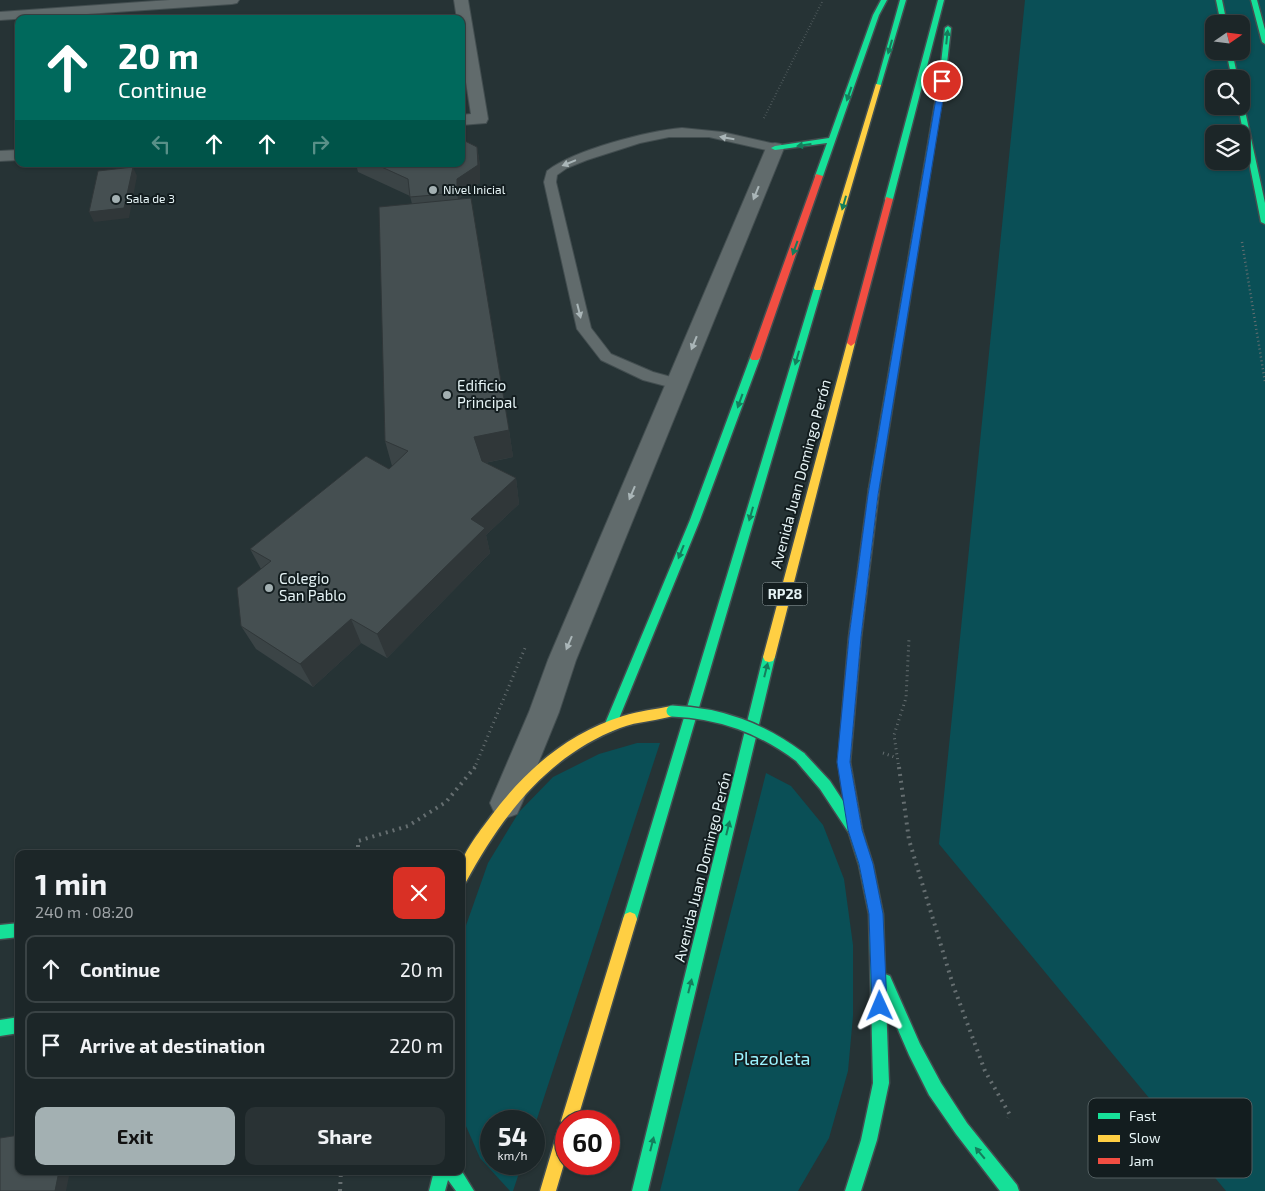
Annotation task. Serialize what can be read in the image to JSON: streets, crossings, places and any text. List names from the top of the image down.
{
  "streets": {
    "main road": ["Avenida Juan Domingo Perón", "RP28"]
  },
  "parks": ["Plazoleta"],
  "places": [
    "Nivel Inicial",
    "Sala de 3",
    "Edificio Principal",
    "Colegio San Pablo"
  ],
  "legend": ["Fast", "Slow", "Jam"],
  "north": "right",
  "page": {
    "turn": ["20 m", "Continue"],
    "heading": ["1 min", "240 m · 08:20"],
    "list": [
      {
        "name": "Continue",
        "value": "20 m"
      },
      {
        "name": "Arrive at destination",
        "value": "220 m"
      }
    ],
    "buttons": ["Exit", "Share"],
    "speed": "54 km/h",
    "limit": "60"
  }
}
